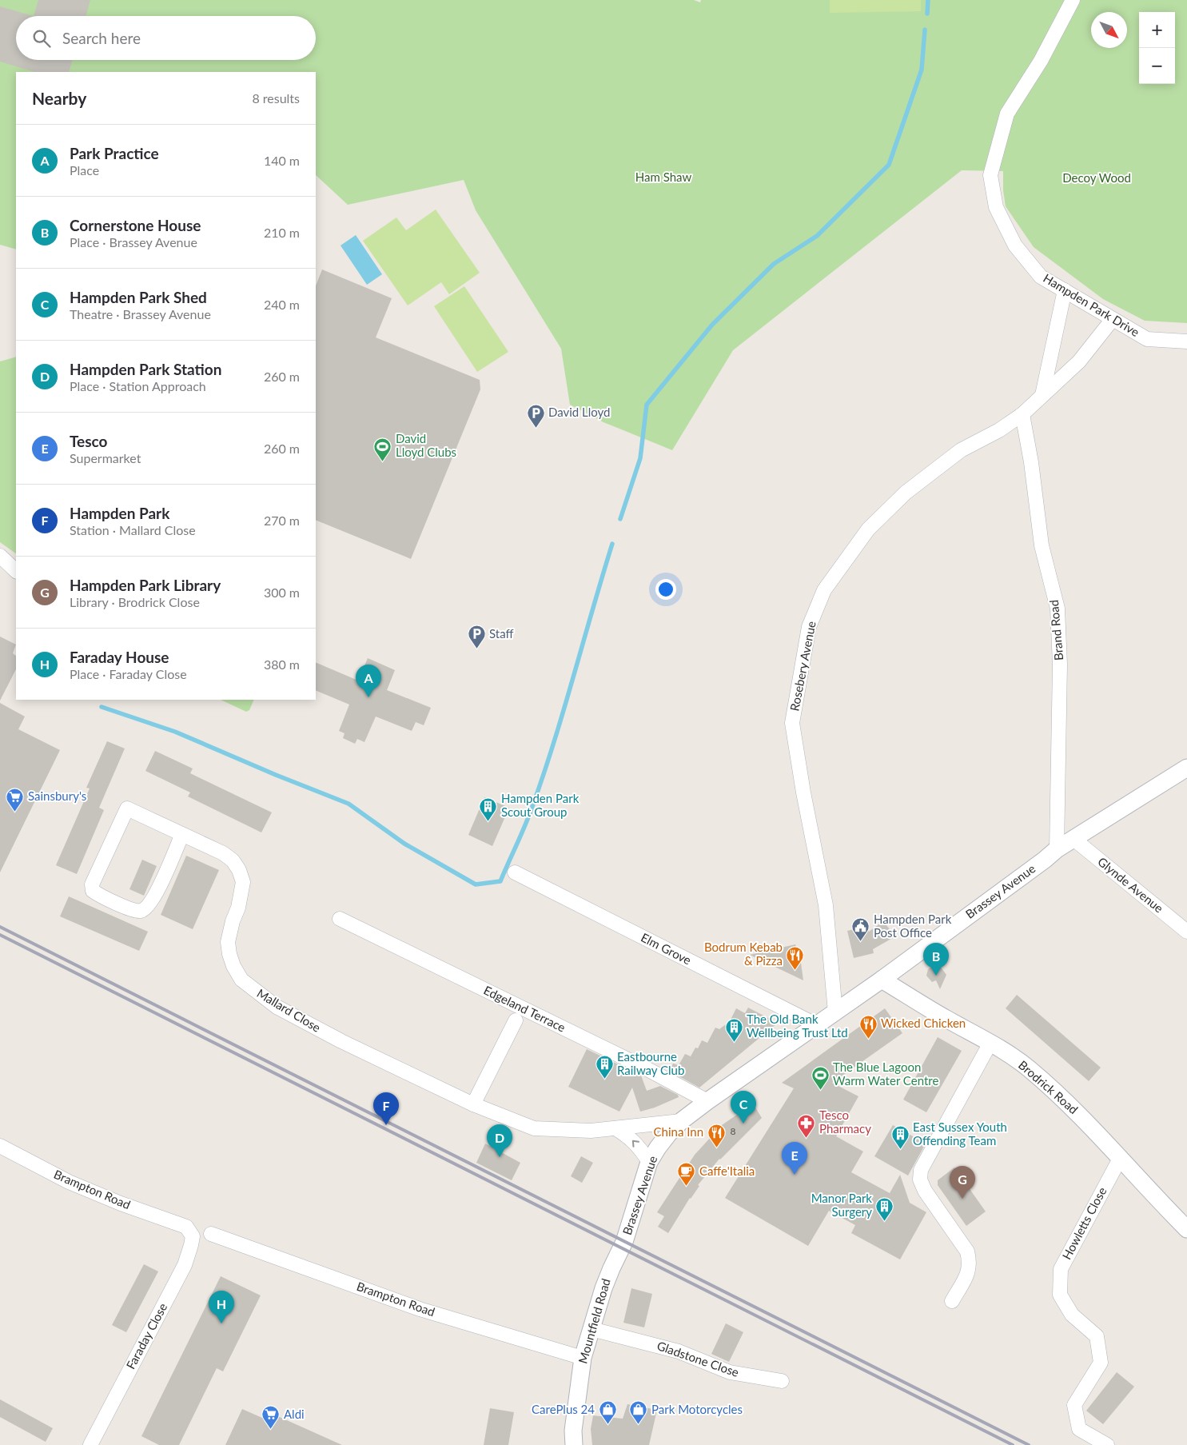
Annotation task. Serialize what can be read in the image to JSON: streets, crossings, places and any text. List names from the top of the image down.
{
  "streets": {
    "street": [
      "Hampden Park Drive",
      "Brand Road",
      "Rosebery Avenue",
      "Glynde Avenue",
      "Brassey Avenue",
      "Elm Grove",
      "Edgeland Terrace",
      "Mallard Close",
      "Brodrick Road",
      "Brampton Road",
      "Howletts Close",
      "Mountfield Road",
      "Faraday Close",
      "Gladstone Close"
    ]
  },
  "crossings": [
    ["Hampden Park Drive", "Rosebery Avenue"],
    ["Brand Road", "Rosebery Avenue"],
    ["Brand Road", "Brassey Avenue"],
    ["Rosebery Avenue", "Brassey Avenue"],
    ["Glynde Avenue", "Brassey Avenue"],
    ["Brassey Avenue", "Elm Grove"],
    ["Brassey Avenue", "Edgeland Terrace"],
    ["Brassey Avenue", "Mallard Close"],
    ["Brassey Avenue", "Brodrick Road"],
    ["Brassey Avenue", "Mountfield Road"],
    ["Brodrick Road", "Howletts Close"],
    ["Brampton Road", "Mountfield Road"],
    ["Brampton Road", "Faraday Close"],
    ["Mountfield Road", "Gladstone Close"]
  ],
  "parks": ["Ham Shaw", "Decoy Wood"],
  "places": {
    "parking": ["David Lloyd", "Staff"],
    "sports": ["David Lloyd Clubs", "The Blue Lagoon Warm Water Centre"],
    "supermarket": ["Sainsbury's", "Aldi"],
    "building": [
      "Hampden Park Scout Group",
      "The Old Bank Wellbeing Trust Ltd",
      "Eastbourne Railway Club",
      "East Sussex Youth Offending Team",
      "Manor Park Surgery"
    ],
    "public building": ["Hampden Park Post Office"],
    "restaurant": ["Bodrum Kebab & Pizza", "Wicked Chicken", "China Inn"],
    "pharmacy": ["Tesco Pharmacy"],
    "cafe": ["Caffe'Italia"],
    "shop": ["CarePlus 24", "Park Motorcycles"]
  },
  "house_numbers": ["8"],
  "north": "bottom right",
  "page": {
    "map_buttons": ["+", "−"],
    "search": "Search here",
    "heading": ["Nearby", "8 results"],
    "list": [
      {
        "mark": "A",
        "name": "Park Practice",
        "note": "Place",
        "value": "140 m"
      },
      {
        "mark": "B",
        "name": "Cornerstone House",
        "note": "Place · Brassey Avenue",
        "value": "210 m"
      },
      {
        "mark": "C",
        "name": "Hampden Park Shed",
        "note": "Theatre · Brassey Avenue",
        "value": "240 m"
      },
      {
        "mark": "D",
        "name": "Hampden Park Station",
        "note": "Place · Station Approach",
        "value": "260 m"
      },
      {
        "mark": "E",
        "name": "Tesco",
        "note": "Supermarket",
        "value": "260 m"
      },
      {
        "mark": "F",
        "name": "Hampden Park",
        "note": "Station · Mallard Close",
        "value": "270 m"
      },
      {
        "mark": "G",
        "name": "Hampden Park Library",
        "note": "Library · Brodrick Close",
        "value": "300 m"
      },
      {
        "mark": "H",
        "name": "Faraday House",
        "note": "Place · Faraday Close",
        "value": "380 m"
      }
    ],
    "pins": [
      "A",
      "B",
      "C",
      "F",
      "D",
      "E",
      "G",
      "H"
    ]
  }
}
